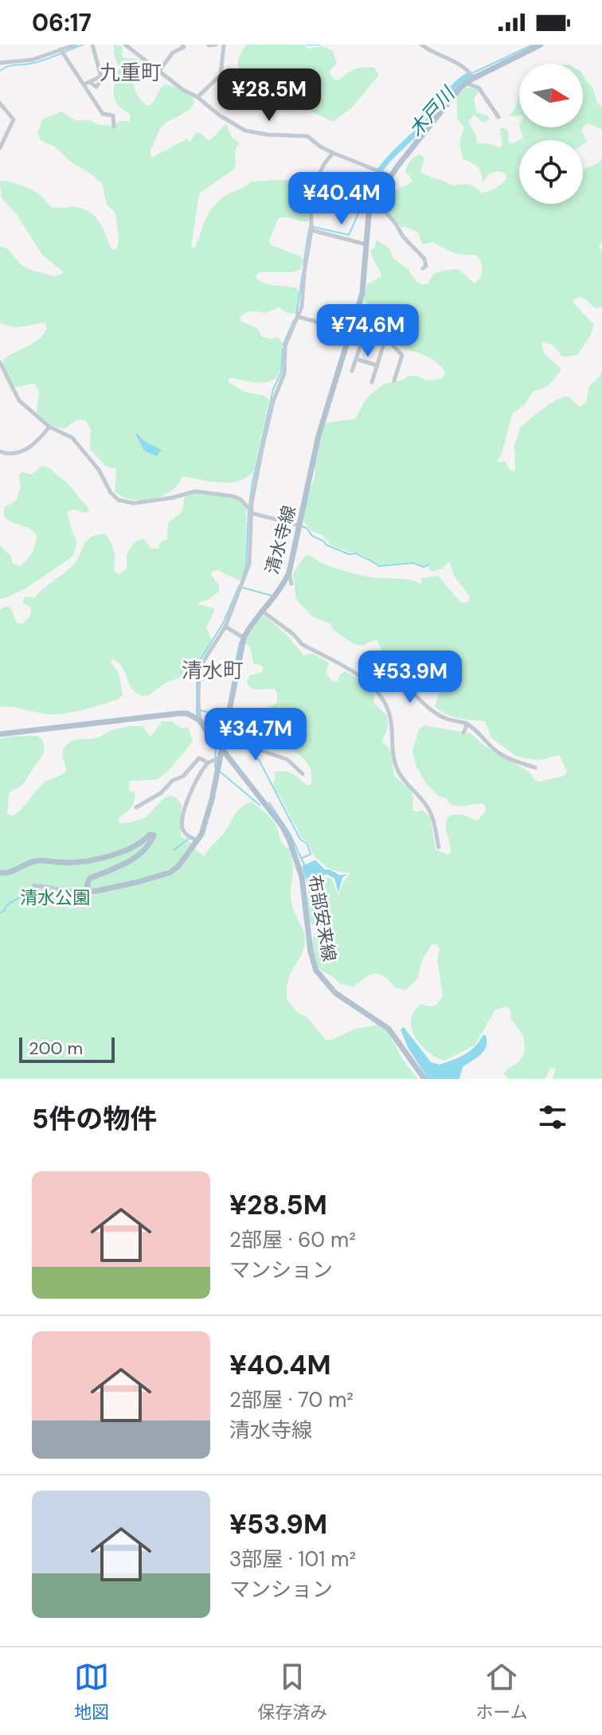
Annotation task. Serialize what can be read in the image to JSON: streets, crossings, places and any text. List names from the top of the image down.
{
  "streets": {
    "main road": ["清水寺線", "布部安来線"]
  },
  "crossings": [
    ["清水寺線", "布部安来線"]
  ],
  "districts": ["九重町", "清水町"],
  "water": ["木戸川"],
  "parks": ["清水公園"],
  "scale_bar": "200 m",
  "north": "right",
  "page": {
    "status": "06:17",
    "price": [
      "¥28.5M",
      "¥40.4M",
      "¥74.6M",
      "¥53.9M",
      "¥34.7M"
    ],
    "scale": "200 m",
    "heading": "5件の物件",
    "list": [
      {
        "name": "¥28.5M",
        "note": "2部屋 · 60 m² · マンション"
      },
      {
        "name": "¥40.4M",
        "note": "2部屋 · 70 m² · 清水寺線"
      },
      {
        "name": "¥53.9M",
        "note": "3部屋 · 101 m² · マンション"
      }
    ],
    "tabs": ["地図", "保存済み", "ホーム"]
  }
}
